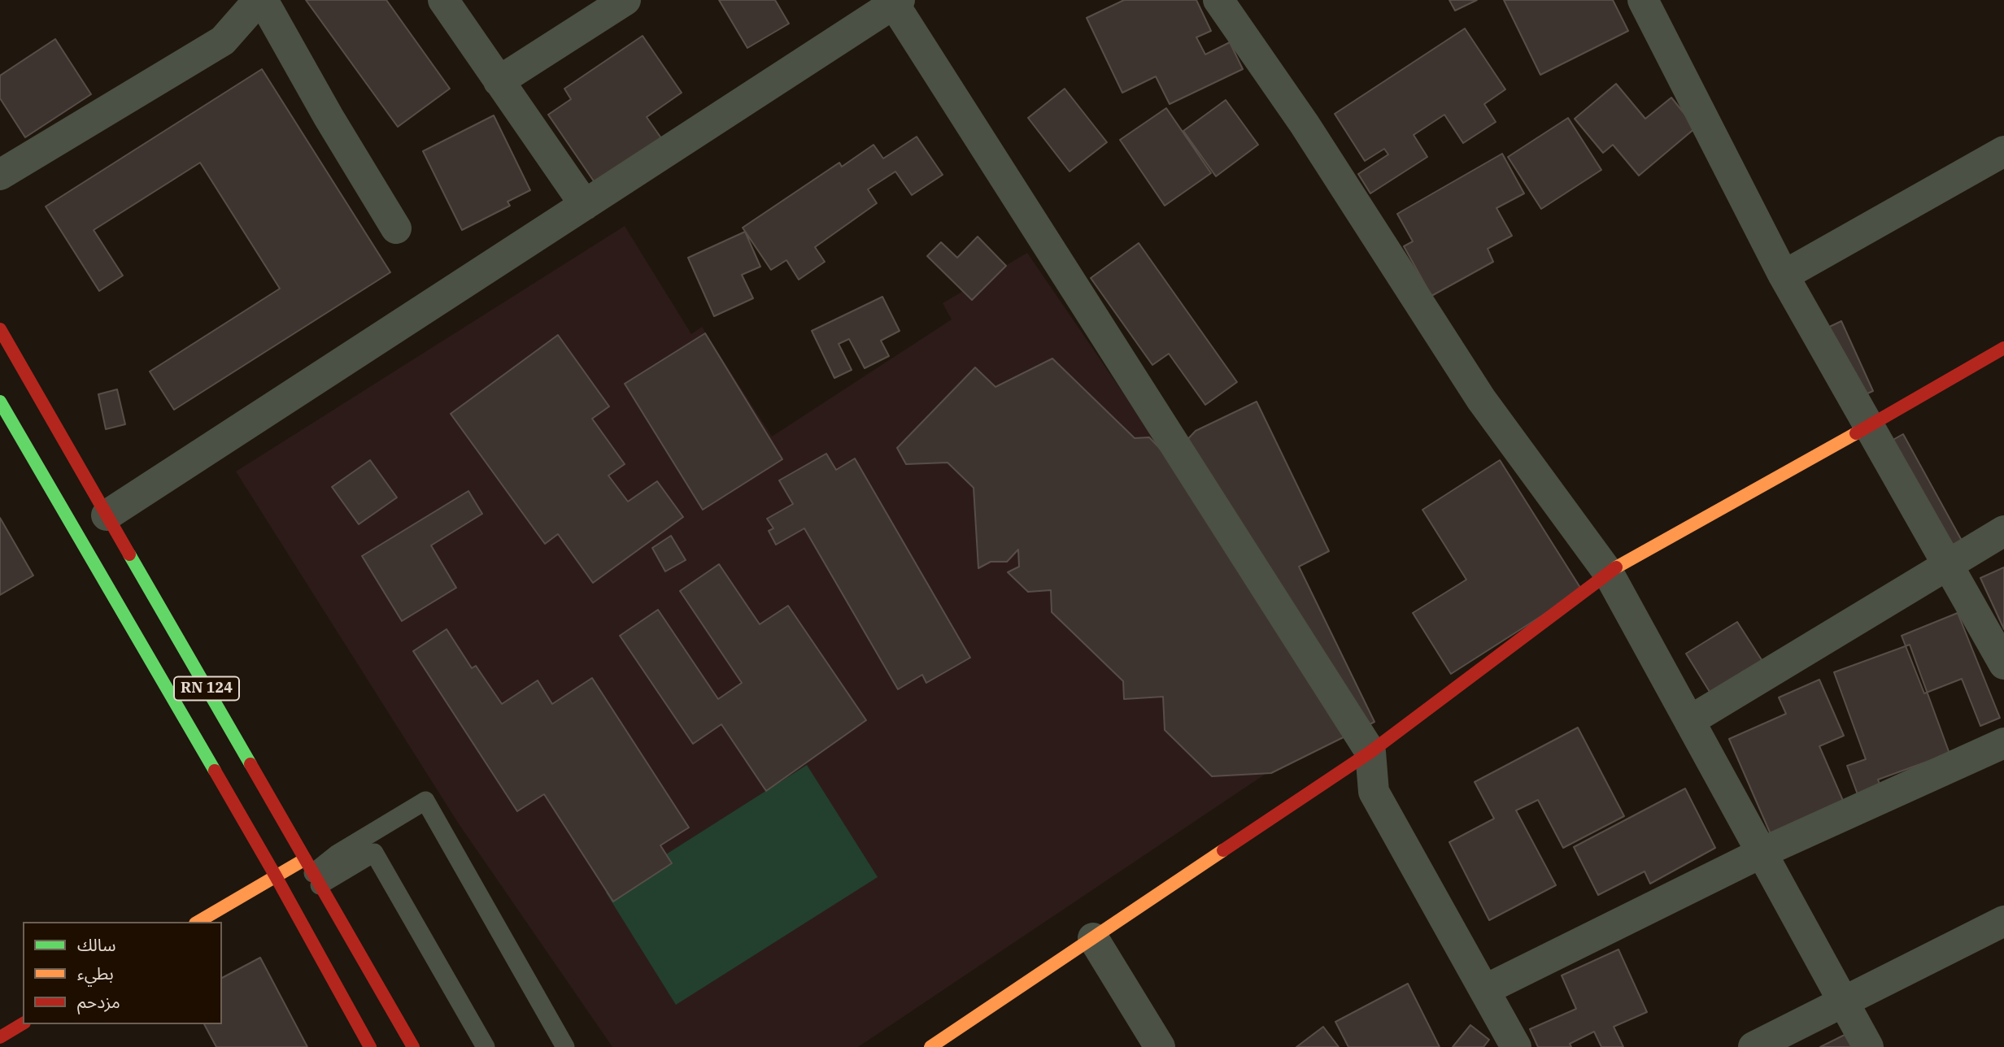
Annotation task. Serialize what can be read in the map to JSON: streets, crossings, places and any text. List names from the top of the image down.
{
  "streets": {
    "main road": ["RN 124"]
  },
  "legend": ["سالك", "بطيء", "مزدحم"]
}
